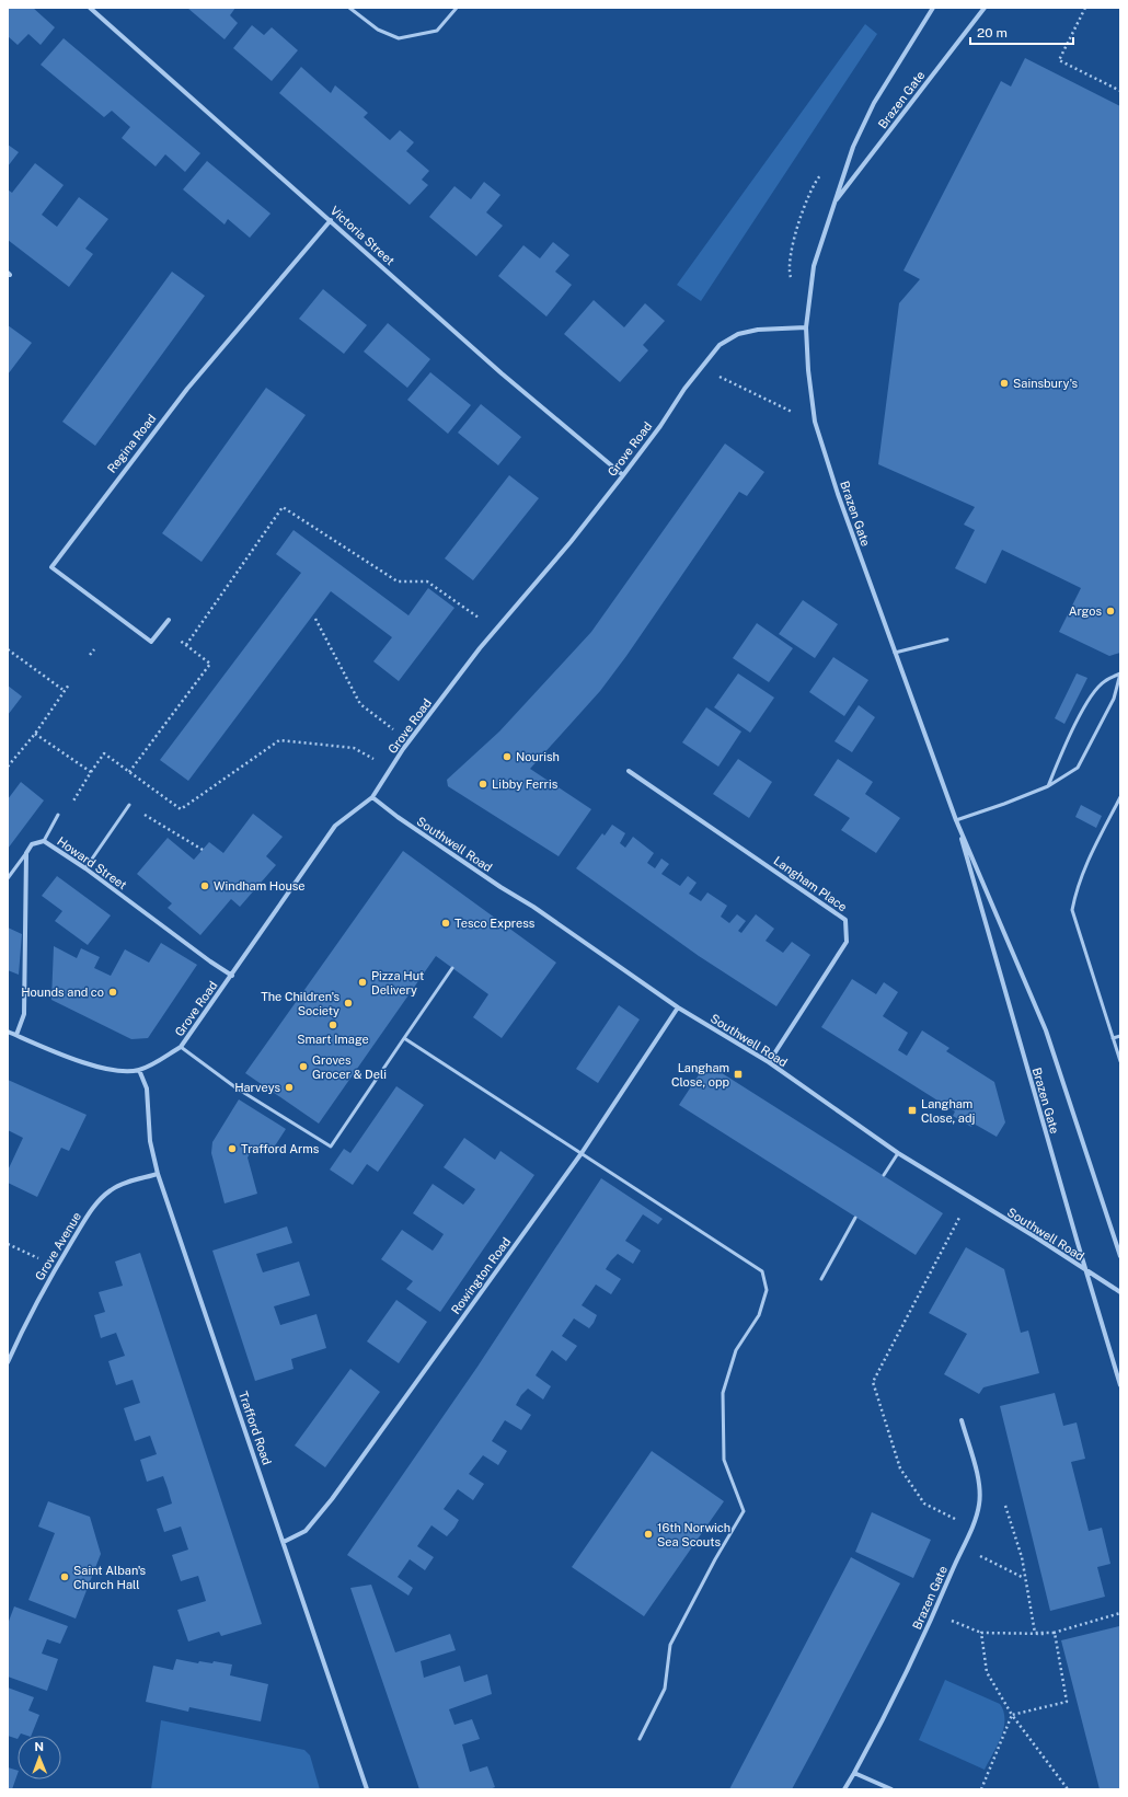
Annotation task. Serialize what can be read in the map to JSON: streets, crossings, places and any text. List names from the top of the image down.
{
  "streets": {
    "street": [
      "Brazen Gate",
      "Victoria Street",
      "Regina Road",
      "Grove Road",
      "Southwell Road",
      "Howard Street",
      "Langham Place",
      "Grove Avenue",
      "Rowington Road",
      "Trafford Road"
    ]
  },
  "crossings": [
    ["Brazen Gate", "Grove Road"],
    ["Victoria Street", "Regina Road"],
    ["Victoria Street", "Grove Road"],
    ["Grove Road", "Southwell Road"],
    ["Grove Road", "Howard Street"],
    ["Grove Road", "Trafford Road"],
    ["Southwell Road", "Langham Place"],
    ["Southwell Road", "Rowington Road"],
    ["Grove Avenue", "Trafford Road"],
    ["Rowington Road", "Trafford Road"]
  ],
  "places": {
    "other": [
      "Sainsbury's",
      "Argos",
      "Nourish",
      "Libby Ferris",
      "Windham House",
      "Tesco Express",
      "Pizza Hut Delivery",
      "Hounds and co",
      "The Children's Society",
      "Smart Image",
      "Groves Grocer & Deli",
      "Harveys",
      "Trafford Arms",
      "16th Norwich Sea Scouts",
      "Saint Alban's Church Hall"
    ],
    "transit": ["Langham Close, opp", "Langham Close, adj"]
  },
  "scale_bar": "20 m",
  "north": "top"
}
